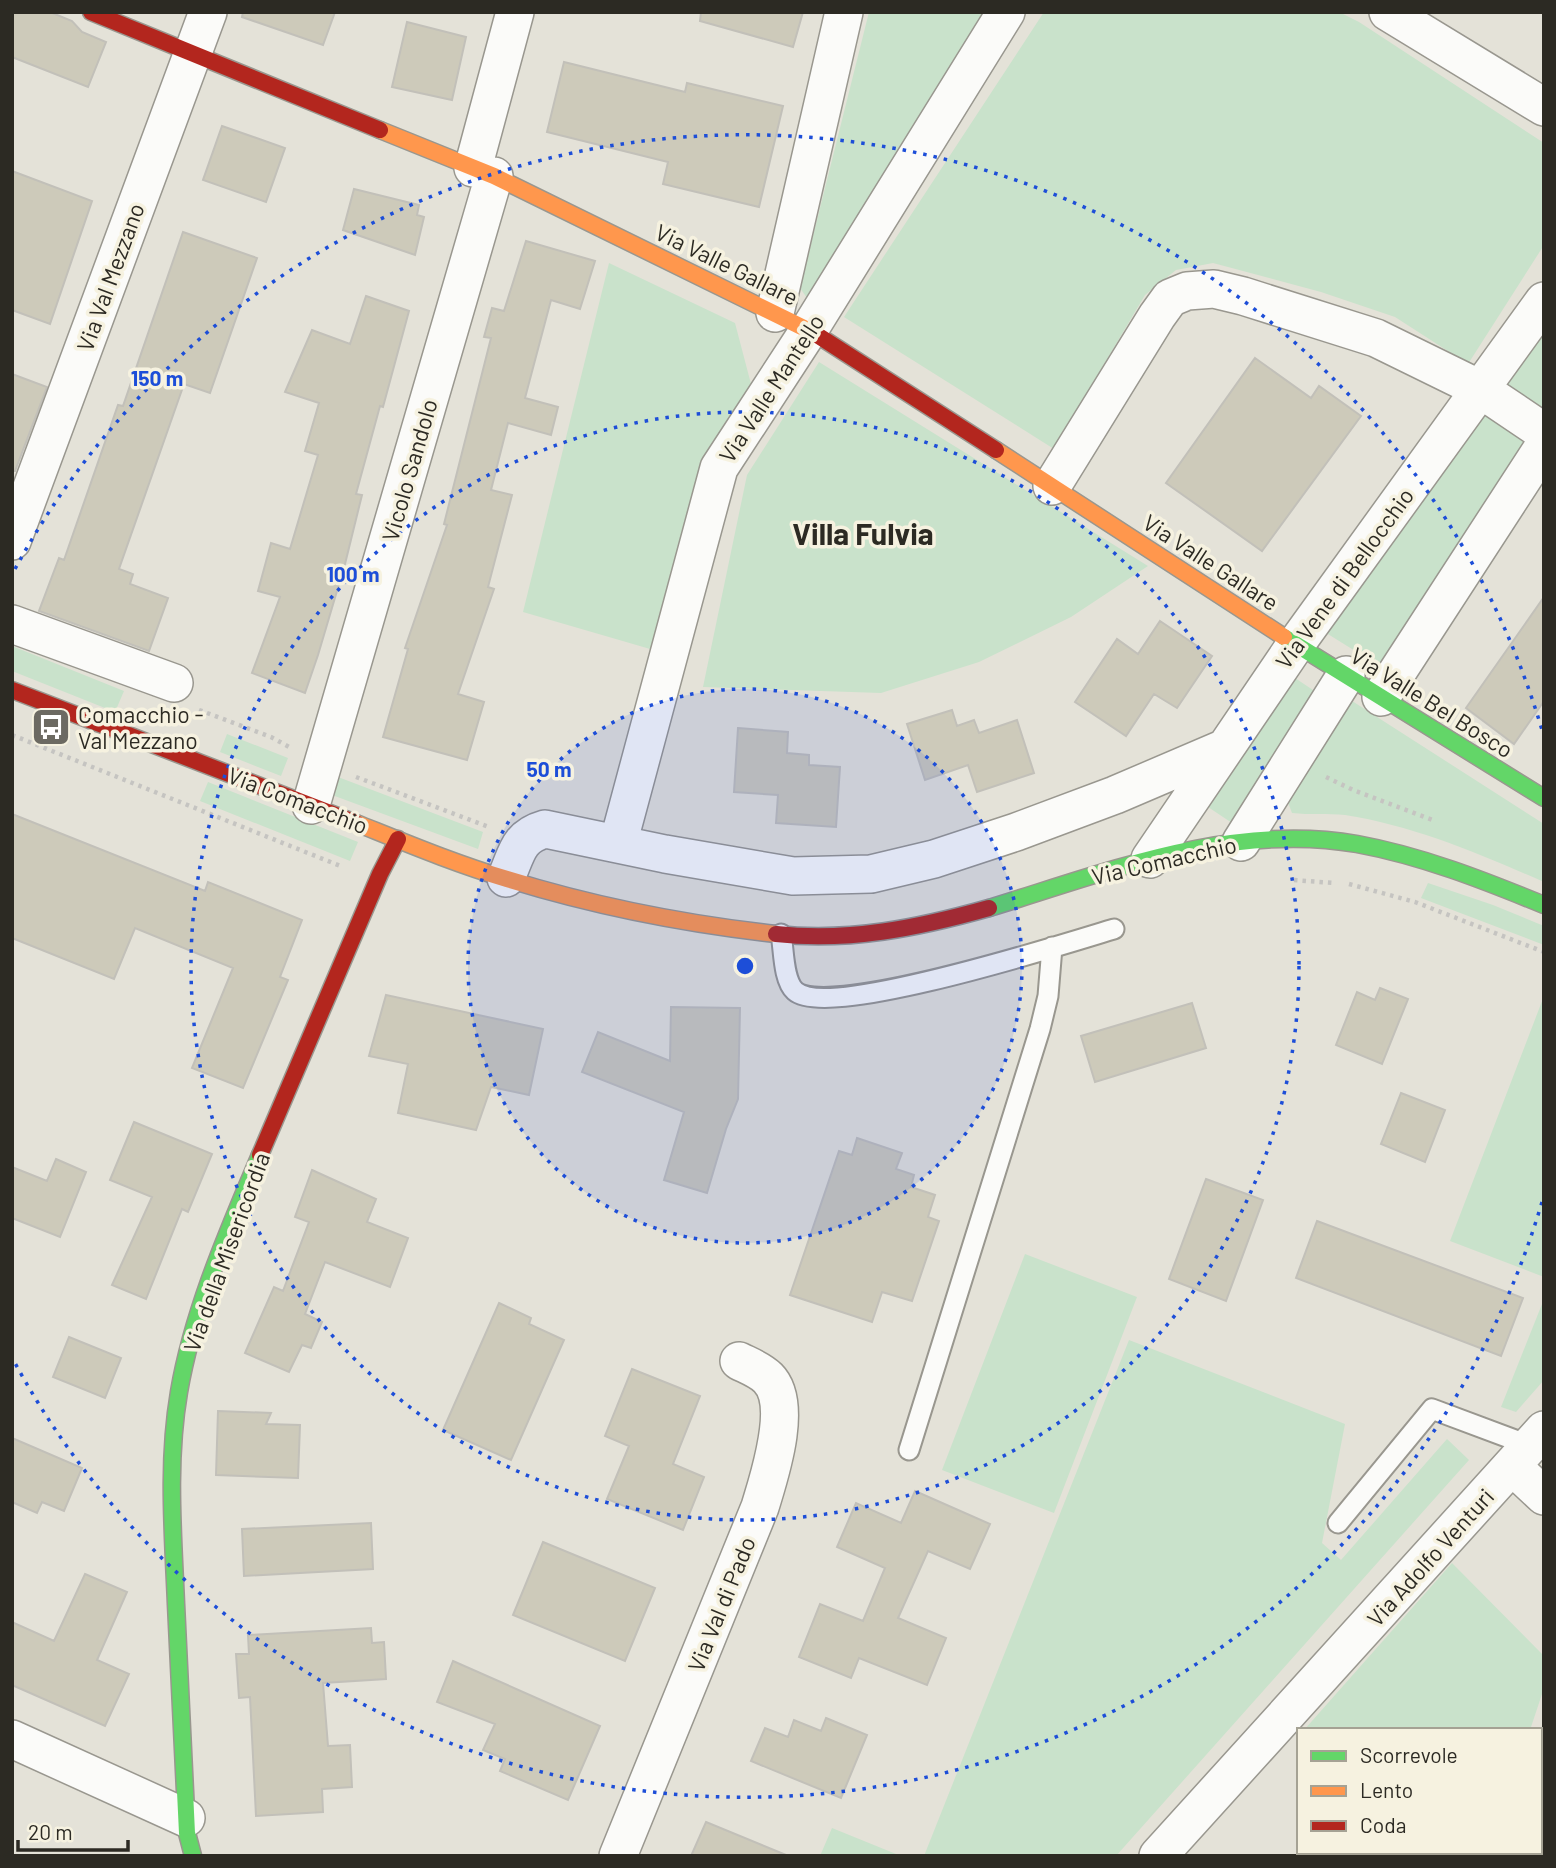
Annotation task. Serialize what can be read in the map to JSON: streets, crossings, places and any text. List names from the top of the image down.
{
  "streets": {
    "street": [
      "Via Valle Gallare",
      "Via Val Mezzano",
      "Via Valle Mantello",
      "Vicolo Sandolo",
      "Via Vene di Bellocchio",
      "Via Valle Bel Bosco",
      "Via Comacchio",
      "Via della Misericordia",
      "Via Adolfo Venturi",
      "Via Val di Pado"
    ]
  },
  "crossings": [
    ["Via Valle Gallare", "Via Val Mezzano"],
    ["Via Valle Gallare", "Via Valle Mantello"],
    ["Via Valle Gallare", "Vicolo Sandolo"],
    ["Via Valle Gallare", "Via Vene di Bellocchio"],
    ["Via Valle Gallare", "Via Valle Bel Bosco"],
    ["Vicolo Sandolo", "Via Comacchio"],
    ["Via Vene di Bellocchio", "Via Valle Bel Bosco"],
    ["Via Vene di Bellocchio", "Via Comacchio"],
    ["Via Comacchio", "Via della Misericordia"]
  ],
  "districts": ["Villa Fulvia"],
  "places": {
    "bus stop": ["Comacchio - Val Mezzano"]
  },
  "legend": ["Scorrevole", "Lento", "Coda"],
  "scale_bar": "20 m",
  "rings": ["150 m", "100 m", "50 m"]
}
